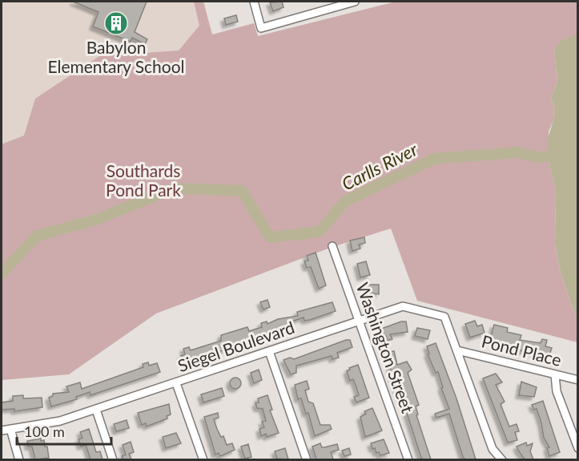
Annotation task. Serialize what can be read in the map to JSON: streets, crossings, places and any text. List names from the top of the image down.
{
  "streets": {
    "street": ["Siegel Boulevard", "Washington Street", "Pond Place"]
  },
  "crossings": [
    ["Siegel Boulevard", "Washington Street"],
    ["Siegel Boulevard", "Pond Place"]
  ],
  "water": ["Carlls River"],
  "parks": ["Southards Pond Park"],
  "places": {
    "building": ["Babylon Elementary School"]
  },
  "scale_bar": "100 m"
}
